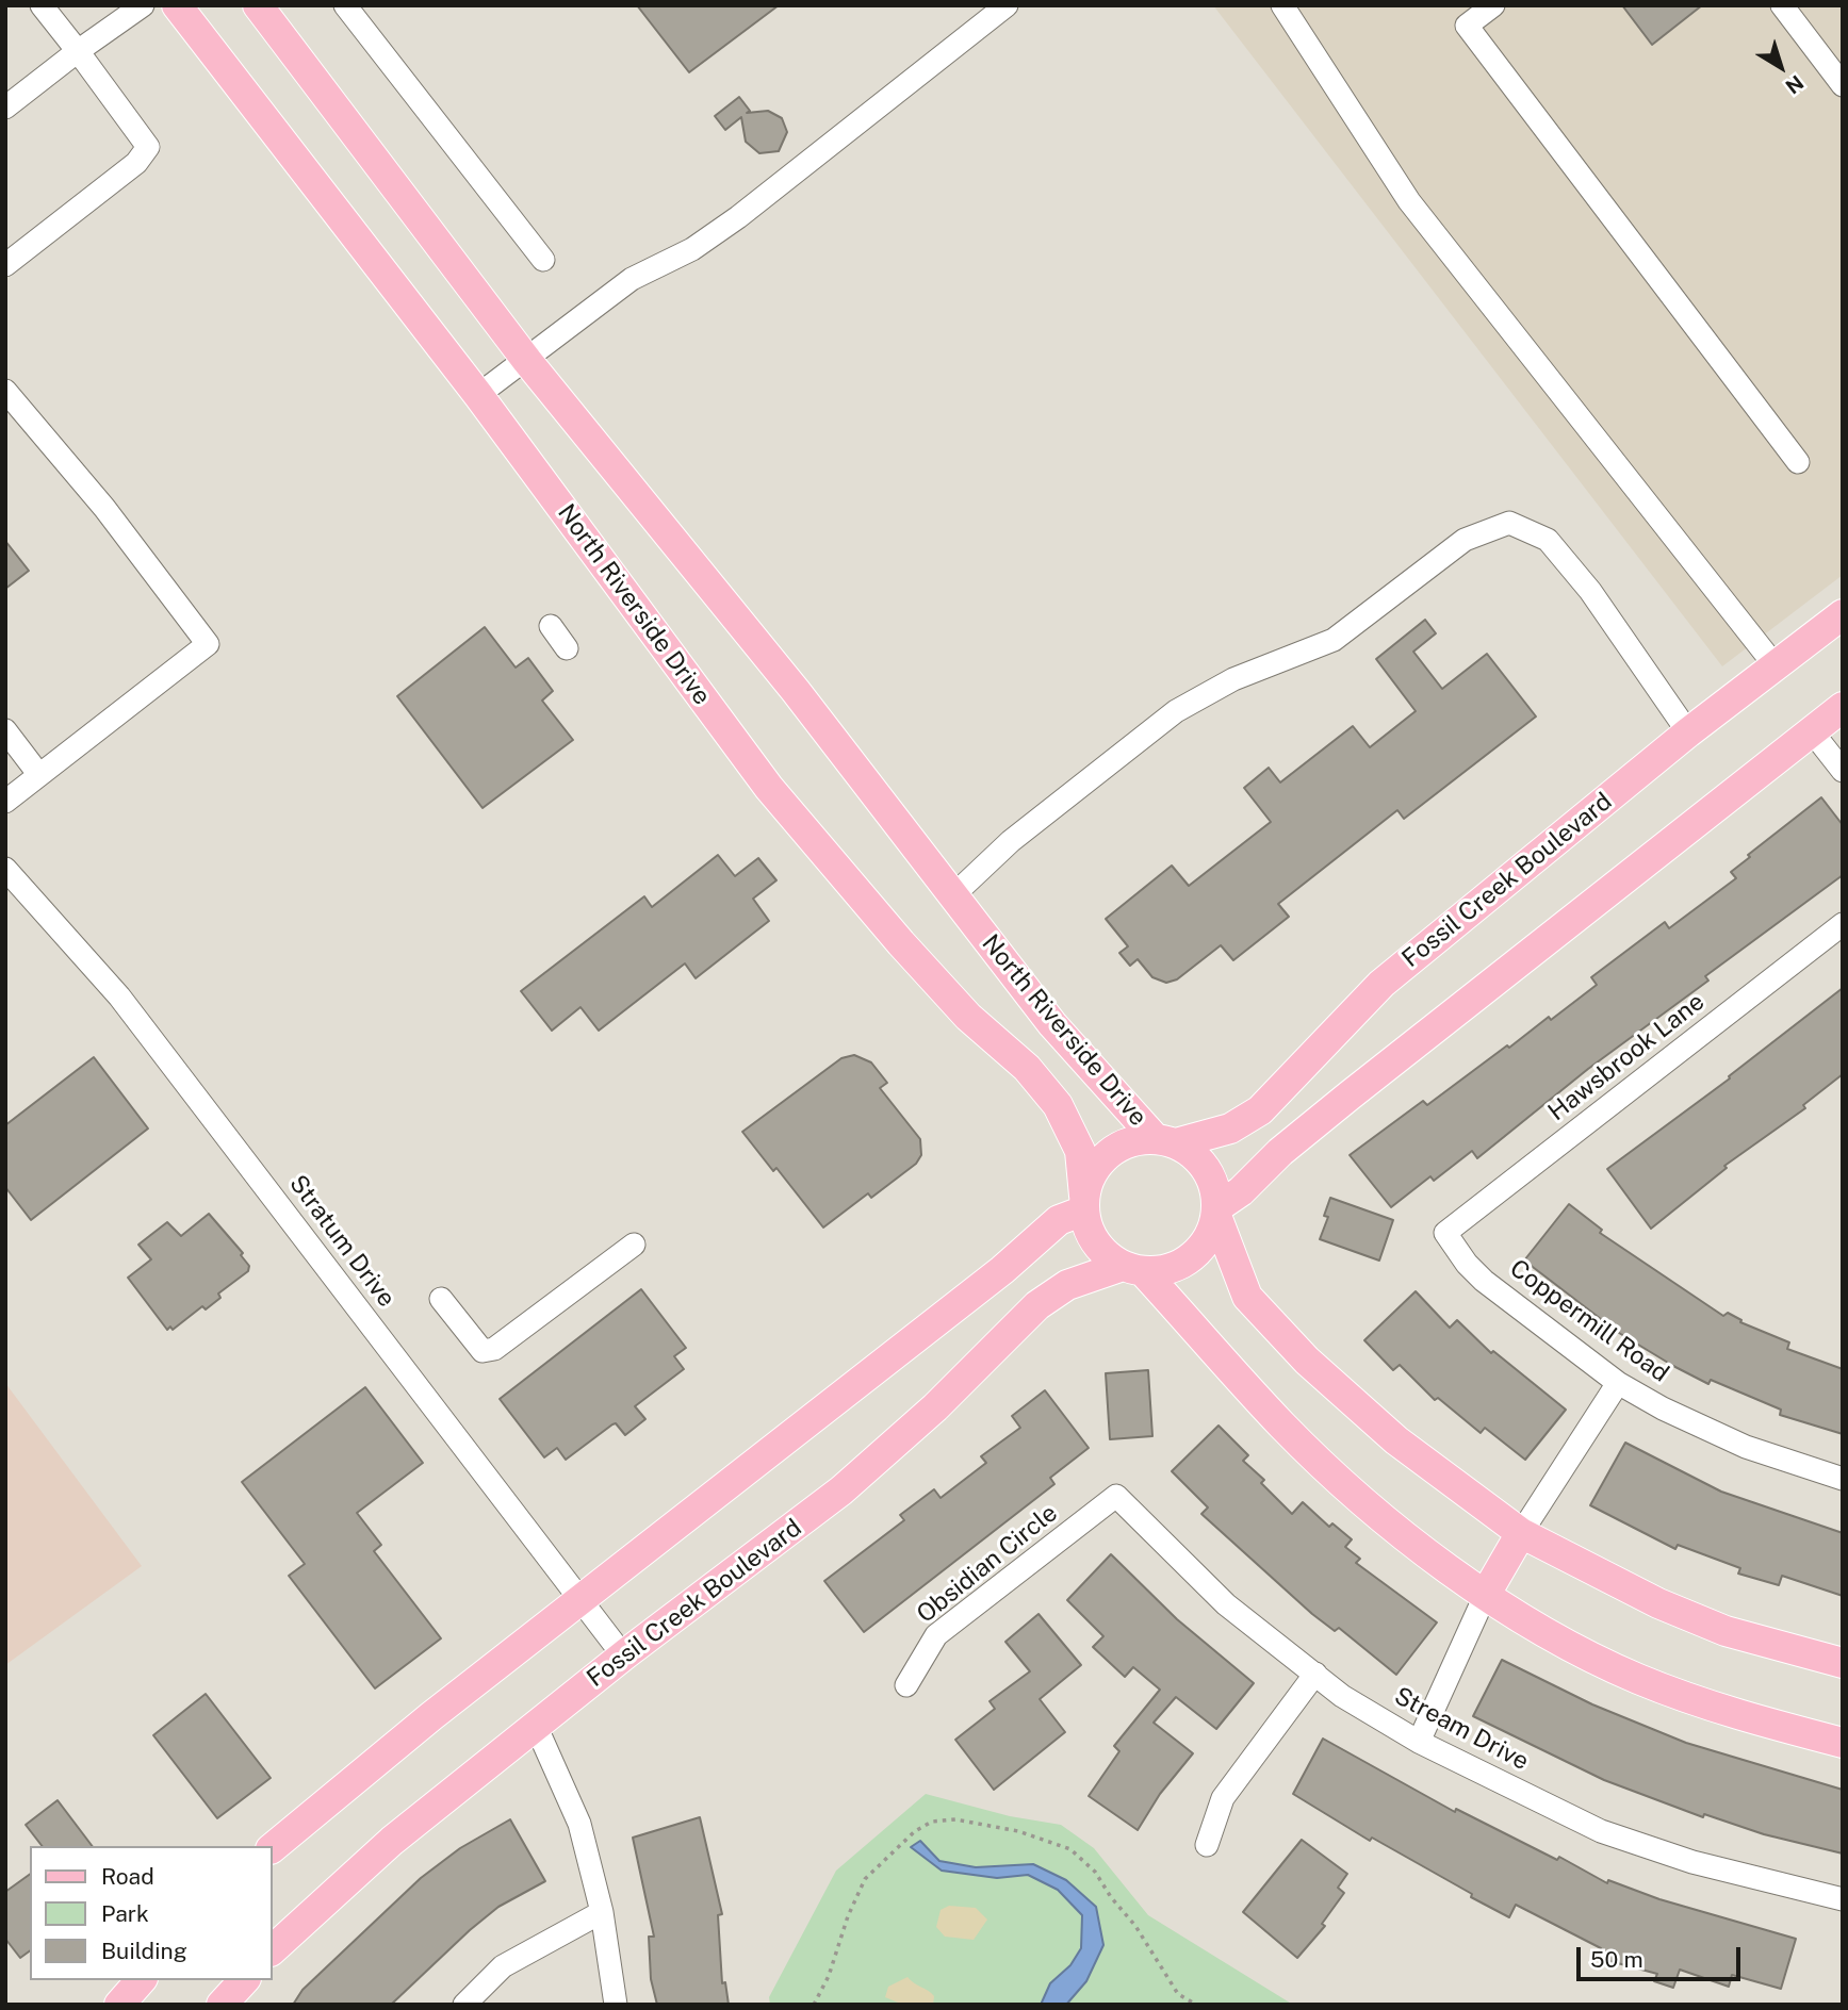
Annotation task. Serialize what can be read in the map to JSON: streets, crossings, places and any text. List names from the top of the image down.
{
  "streets": {
    "main road": ["North Riverside Drive", "Fossil Creek Boulevard"],
    "street": [
      "Hawsbrook Lane",
      "Stratum Drive",
      "Coppermill Road",
      "Obsidian Circle",
      "Stream Drive"
    ]
  },
  "crossings": [
    ["North Riverside Drive", "Fossil Creek Boulevard"],
    ["Fossil Creek Boulevard", "Stratum Drive"],
    ["Hawsbrook Lane", "Coppermill Road"],
    ["Obsidian Circle", "Stream Drive"]
  ],
  "legend": ["Road", "Park", "Building"],
  "scale_bar": "50 m",
  "north": "bottom right"
}
